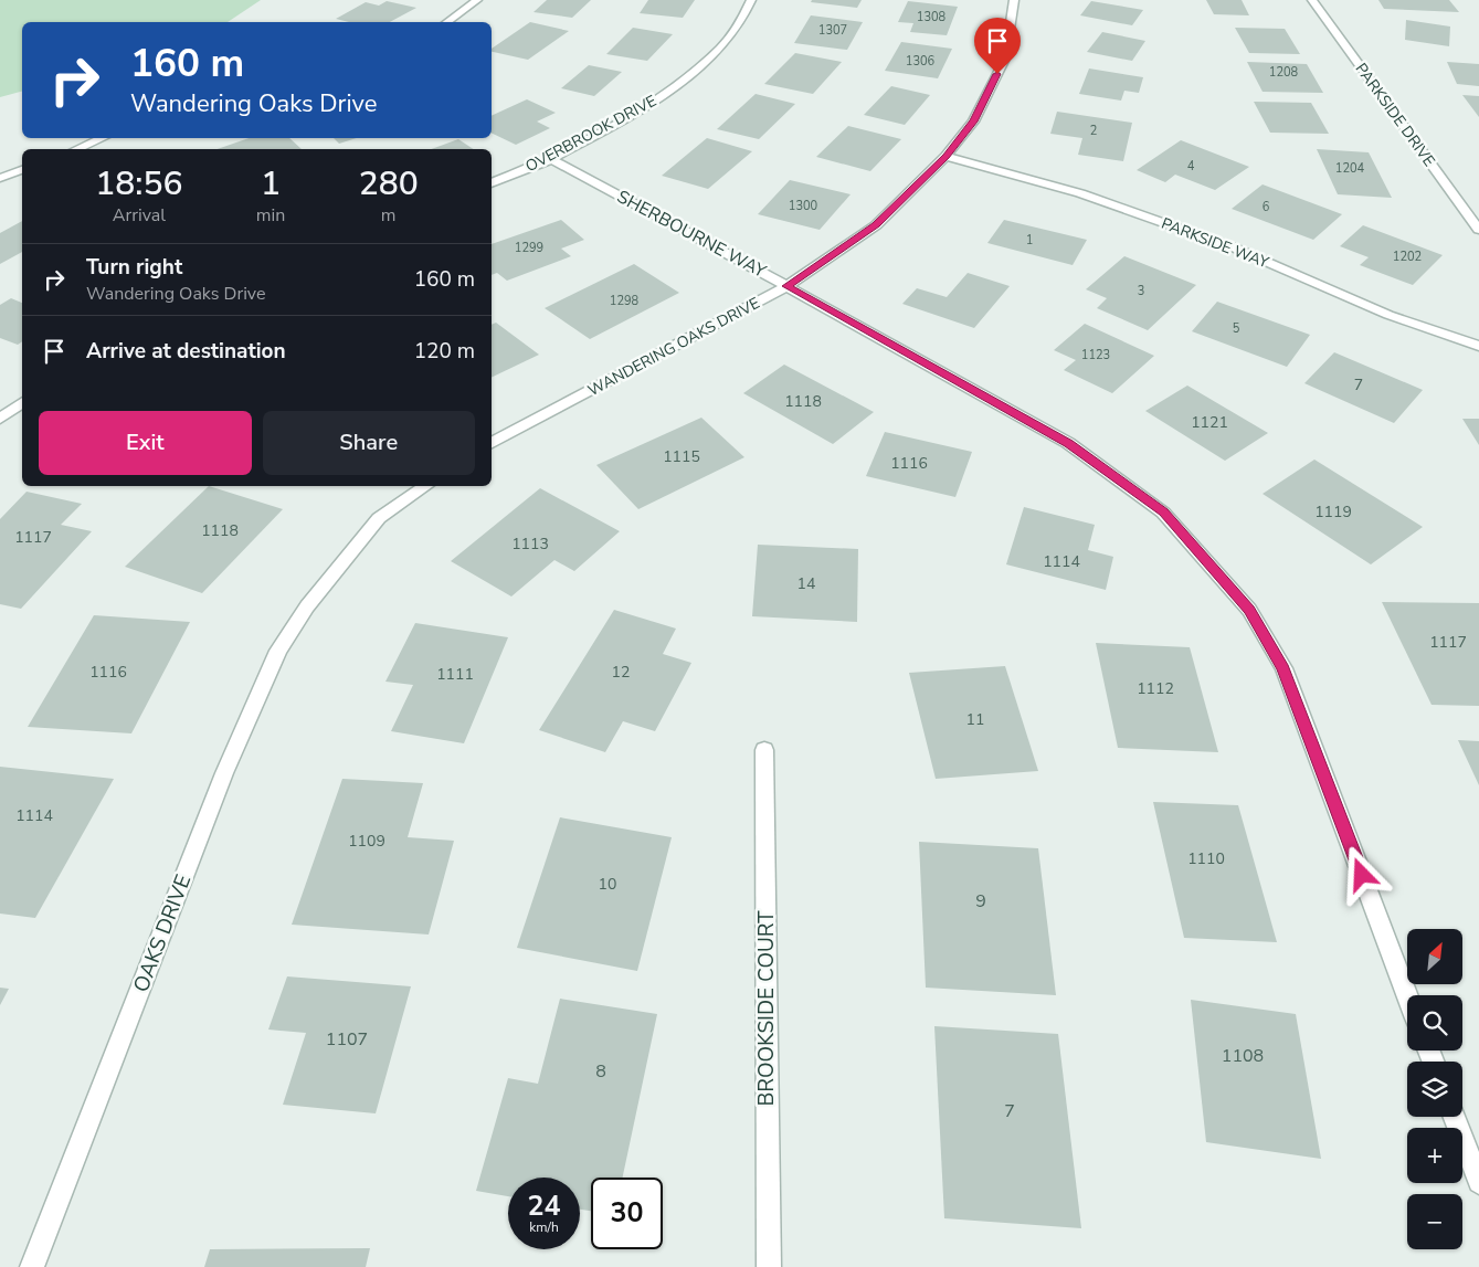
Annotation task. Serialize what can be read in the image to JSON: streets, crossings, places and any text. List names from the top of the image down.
{
  "streets": {
    "street": [
      "PARKSIDE DRIVE",
      "OVERBROOK DRIVE",
      "SHERBOURNE WAY",
      "PARKSIDE WAY",
      "WANDERING OAKS DRIVE",
      "OAKS DRIVE",
      "BROOKSIDE COURT"
    ]
  },
  "crossings": [
    ["OVERBROOK DRIVE", "SHERBOURNE WAY"],
    ["SHERBOURNE WAY", "WANDERING OAKS DRIVE"],
    ["PARKSIDE WAY", "WANDERING OAKS DRIVE"]
  ],
  "house_numbers": [
    "1308",
    "1307",
    "1306",
    "1208",
    "2",
    "4",
    "1204",
    "1300",
    "6",
    "1",
    "1299",
    "1202",
    "3",
    "1298",
    "5",
    "1123",
    "7",
    "1118",
    "1121",
    "1115",
    "1116",
    "1119",
    "1118",
    "1117",
    "1113",
    "1114",
    "14",
    "1117",
    "1116",
    "12",
    "1111",
    "1112",
    "11",
    "1114",
    "1109",
    "1110",
    "10",
    "9",
    "1107",
    "1108",
    "8",
    "7"
  ],
  "north": "top right",
  "page": {
    "turn": ["160 m", "Wandering Oaks Drive"],
    "eta": [
      "18:56",
      "Arrival",
      "1",
      "min",
      "280",
      "m"
    ],
    "list": [
      {
        "name": "Turn right",
        "note": "Wandering Oaks Drive",
        "value": "160 m"
      },
      {
        "name": "Arrive at destination",
        "value": "120 m"
      }
    ],
    "buttons": ["Exit", "Share"],
    "map_buttons": ["+", "−"],
    "speed": "24 km/h",
    "limit": "30"
  }
}
